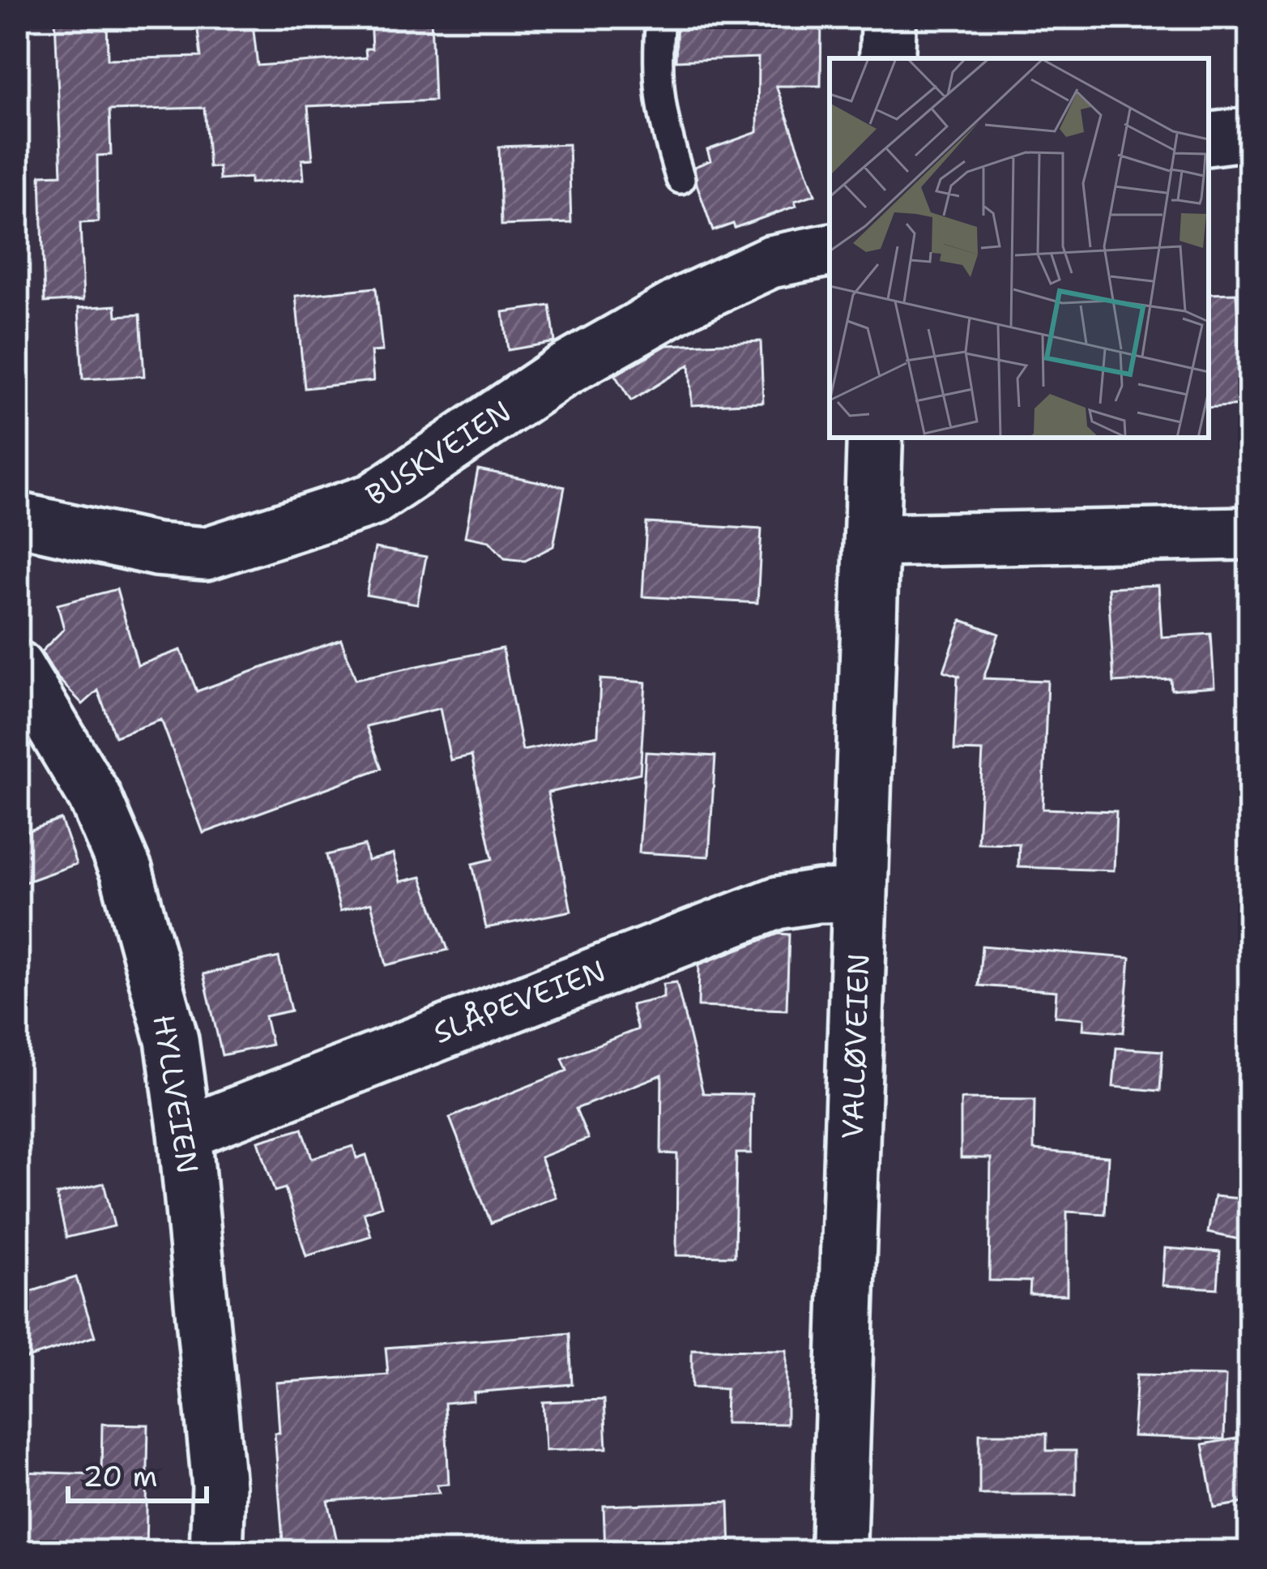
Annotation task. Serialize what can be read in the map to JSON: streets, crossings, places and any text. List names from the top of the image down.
{
  "streets": {
    "main road": ["VALLØVEIEN"],
    "street": ["BUSKVEIEN", "SLÅPEVEIEN", "HYLLVEIEN"]
  },
  "crossings": [
    ["SLÅPEVEIEN", "VALLØVEIEN"],
    ["SLÅPEVEIEN", "HYLLVEIEN"]
  ],
  "scale_bar": "20 m"
}
